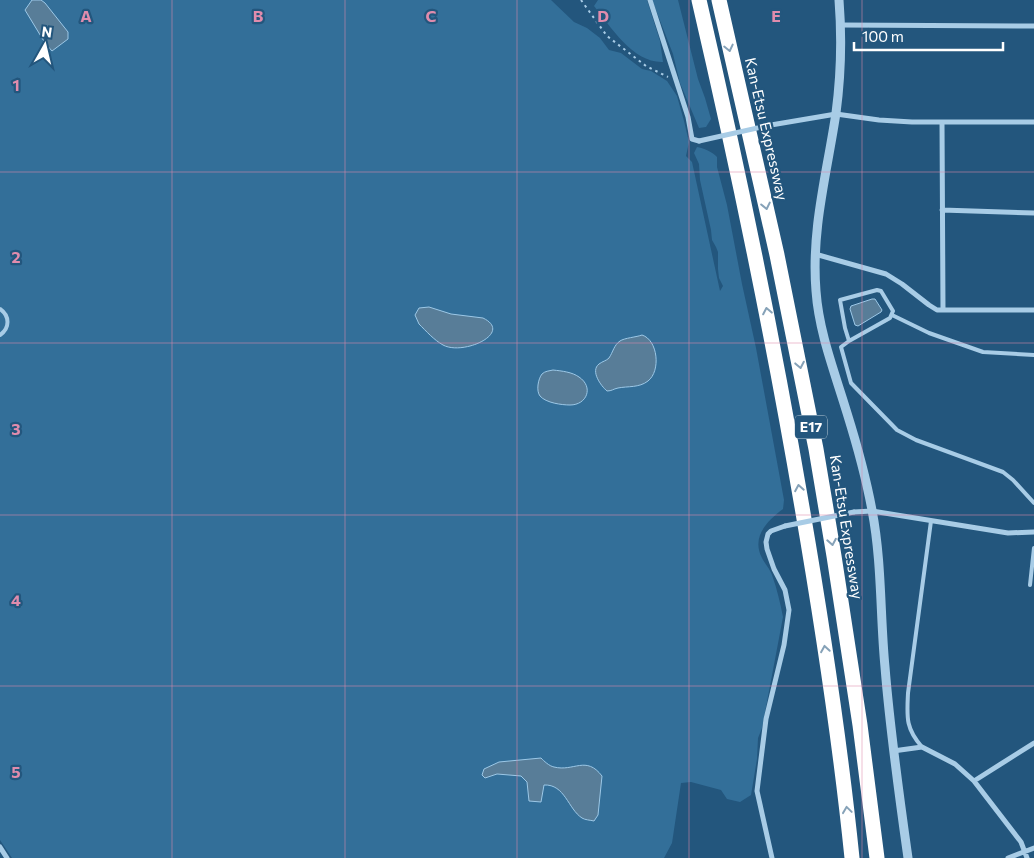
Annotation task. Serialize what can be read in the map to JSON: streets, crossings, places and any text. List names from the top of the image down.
{
  "streets": {
    "highway": ["Kan-Etsu Expressway", "E17"]
  },
  "scale_bar": "100 m",
  "north": "top",
  "grid": {
    "columns": [
      "A",
      "B",
      "C",
      "D",
      "E"
    ],
    "rows": [
      "1",
      "2",
      "3",
      "4",
      "5"
    ]
  }
}
